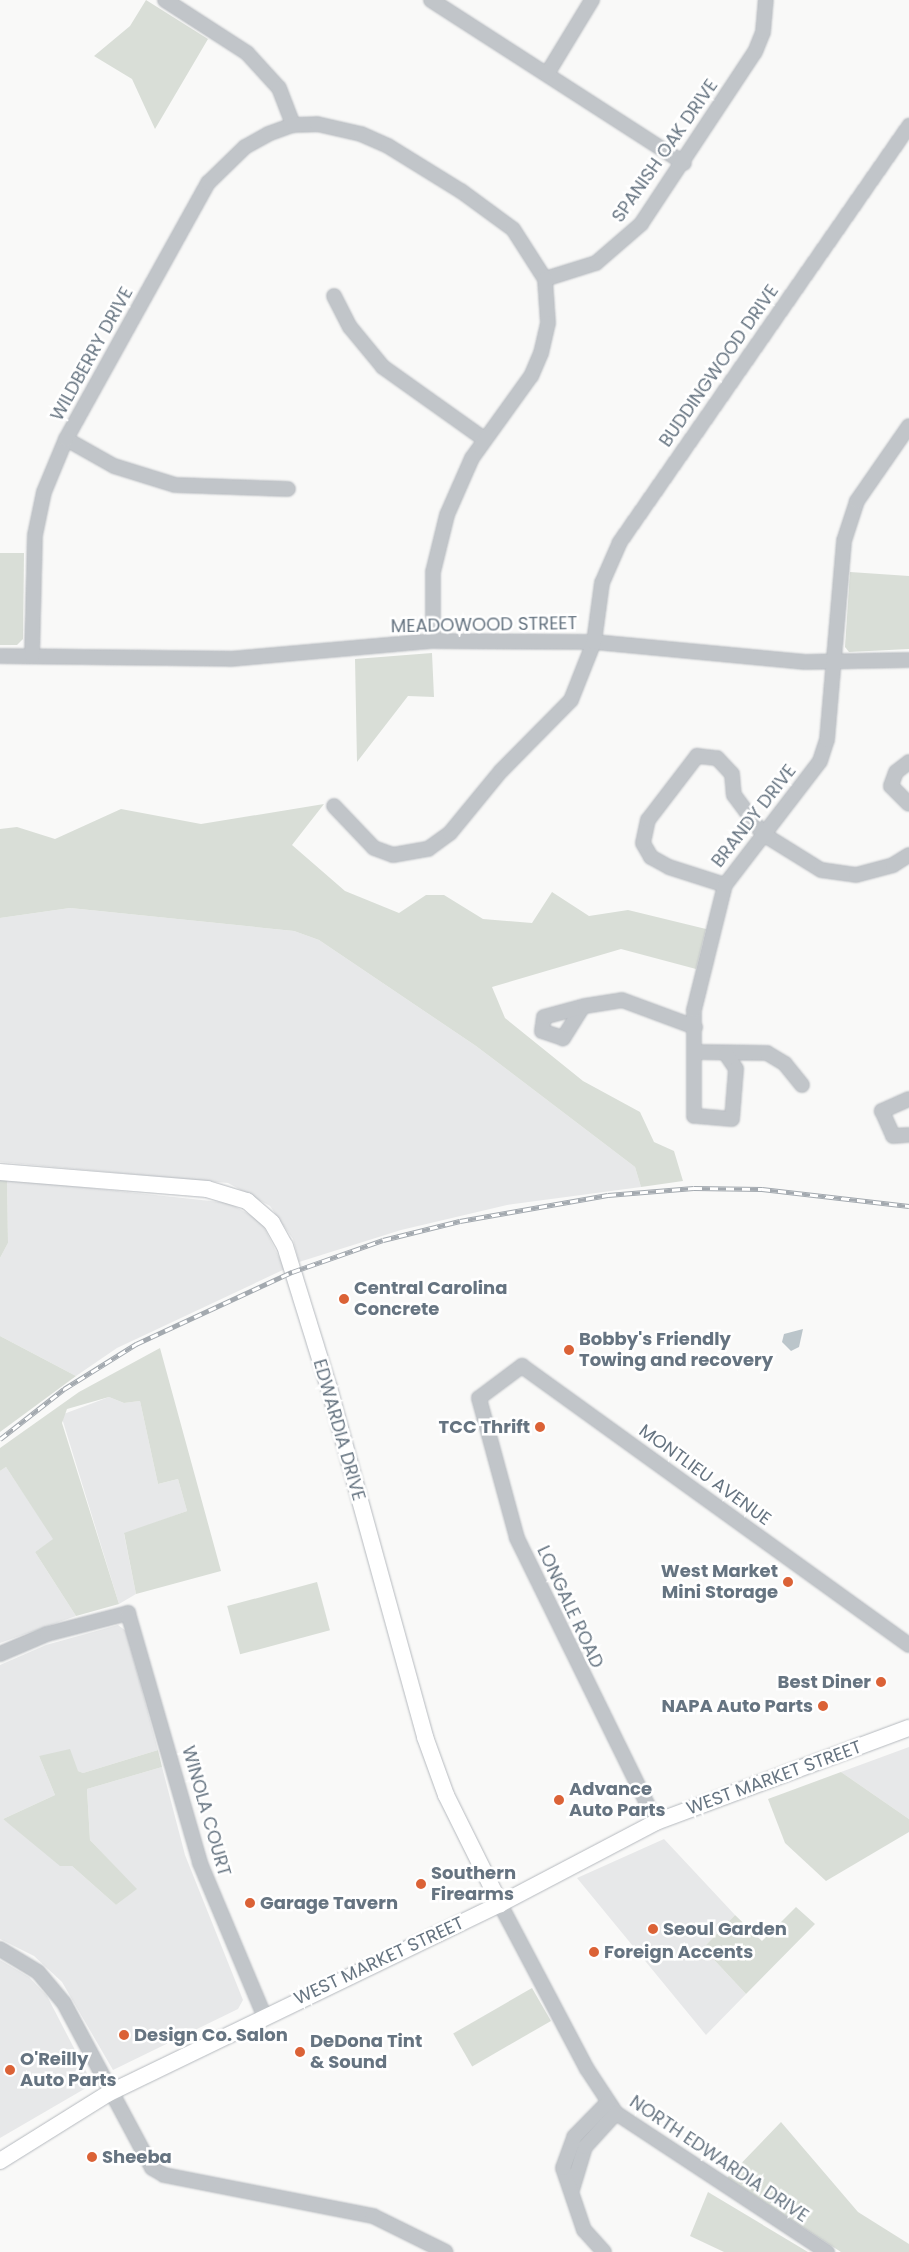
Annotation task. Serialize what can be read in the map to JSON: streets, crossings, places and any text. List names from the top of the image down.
{
  "streets": {
    "main road": ["EDWARDIA DRIVE", "WEST MARKET STREET"],
    "street": [
      "SPANISH OAK DRIVE",
      "WILDBERRY DRIVE",
      "BUDDINGWOOD DRIVE",
      "MEADOWOOD STREET",
      "BRANDY DRIVE",
      "MONTLIEU AVENUE",
      "LONGALE ROAD",
      "WINOLA COURT",
      "NORTH EDWARDIA DRIVE"
    ]
  },
  "crossings": [
    ["WILDBERRY DRIVE", "MEADOWOOD STREET"],
    ["BUDDINGWOOD DRIVE", "MEADOWOOD STREET"],
    ["MEADOWOOD STREET", "BRANDY DRIVE"],
    ["EDWARDIA DRIVE", "WEST MARKET STREET"],
    ["EDWARDIA DRIVE", "NORTH EDWARDIA DRIVE"],
    ["MONTLIEU AVENUE", "LONGALE ROAD"],
    ["LONGALE ROAD", "WEST MARKET STREET"],
    ["WEST MARKET STREET", "WINOLA COURT"],
    ["WEST MARKET STREET", "NORTH EDWARDIA DRIVE"]
  ],
  "places": [
    "Central Carolina Concrete",
    "Bobby's Friendly Towing and recovery",
    "TCC Thrift",
    "West Market Mini Storage",
    "Best Diner",
    "NAPA Auto Parts",
    "Advance Auto Parts",
    "Southern Firearms",
    "Garage Tavern",
    "Seoul Garden",
    "Foreign Accents",
    "Design Co. Salon",
    "DeDona Tint & Sound",
    "O'Reilly Auto Parts",
    "Sheeba"
  ]
}
